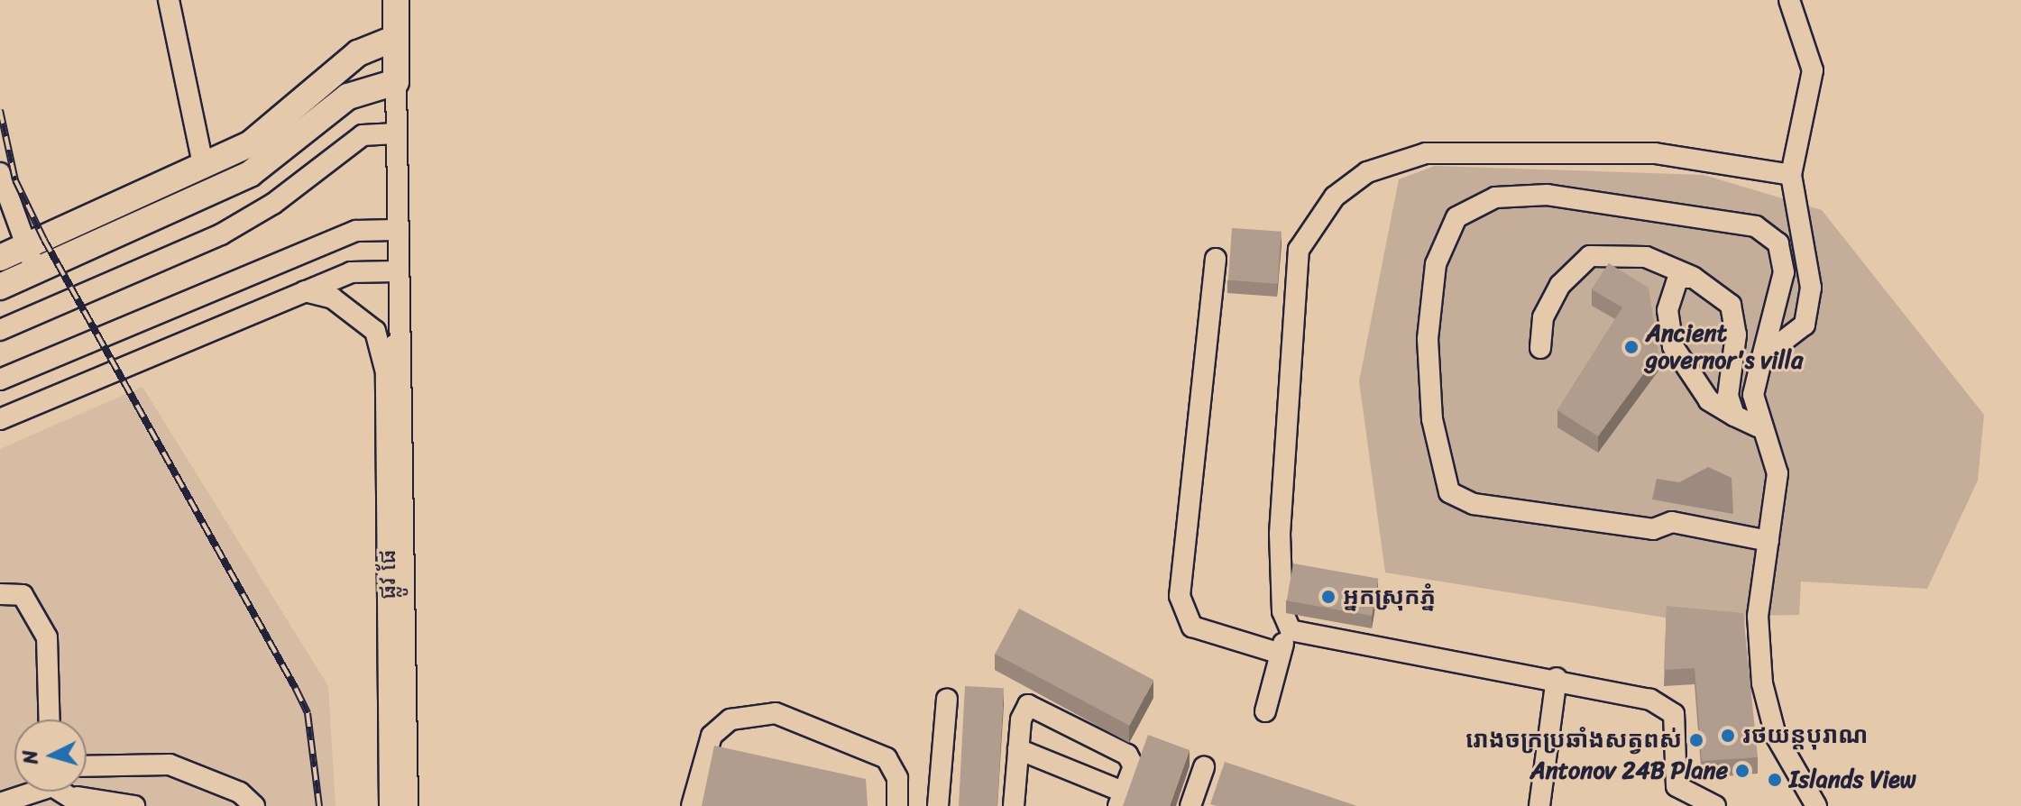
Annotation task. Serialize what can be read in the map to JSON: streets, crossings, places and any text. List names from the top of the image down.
{
  "streets": {
    "main road": ["ផ្លូវ ផែ"]
  },
  "places": [
    "Ancient governor's villa",
    "អ្នកស្រុកភ្នំ",
    "រថយន្តបុរាណ",
    "រោងចក្រប្រឆាំងសត្វពស់",
    "Antonov 24B Plane",
    "Islands View"
  ],
  "north": "left"
}
